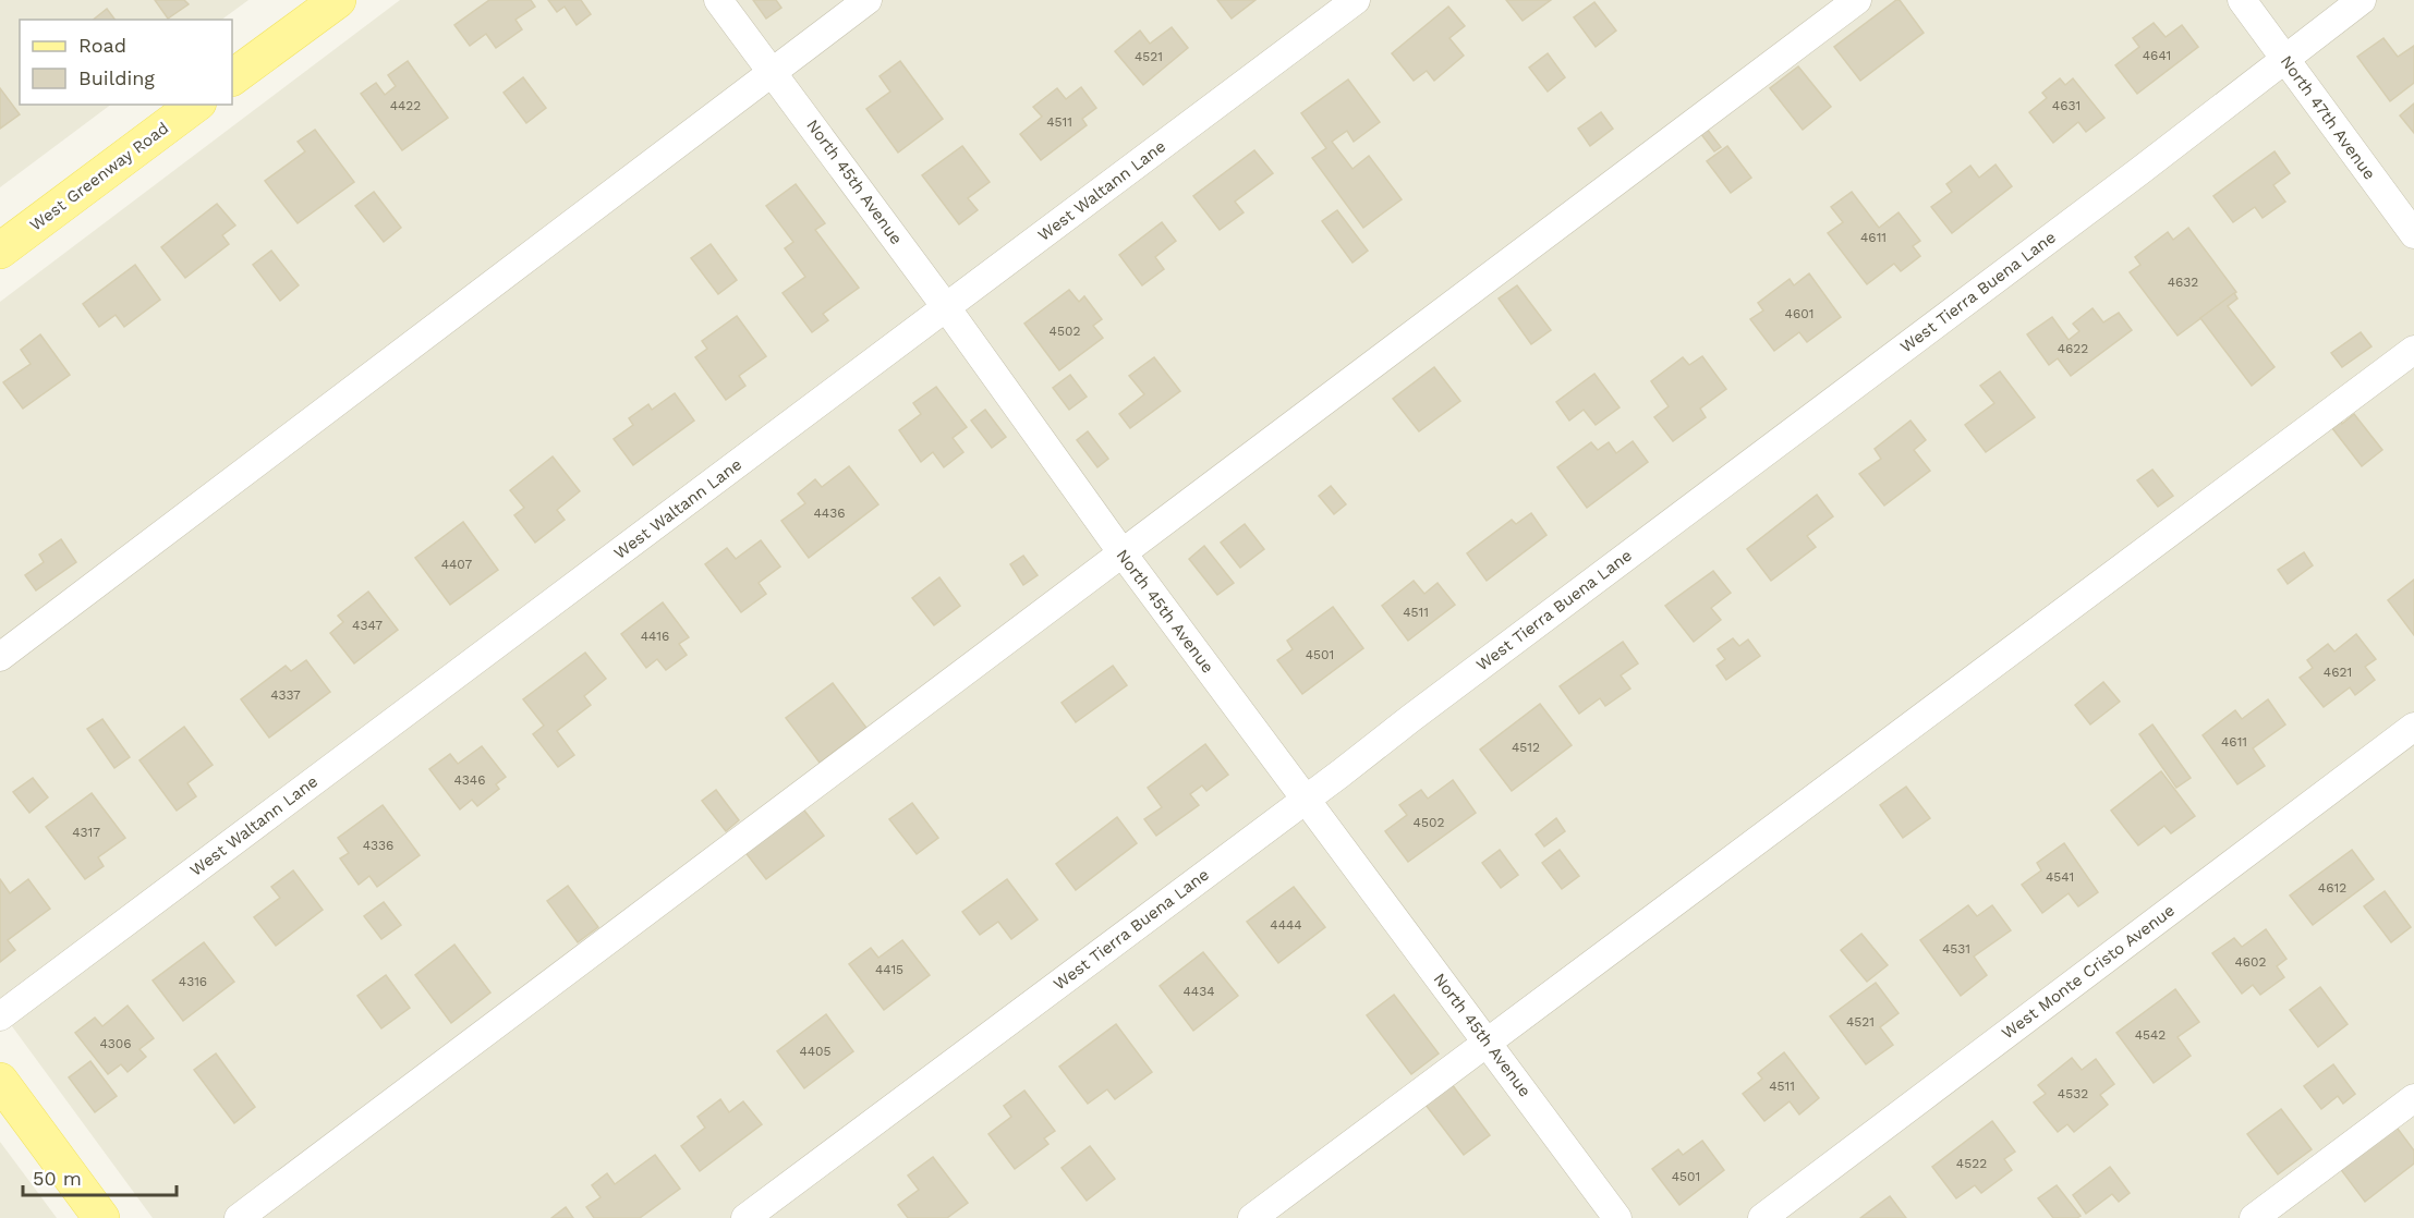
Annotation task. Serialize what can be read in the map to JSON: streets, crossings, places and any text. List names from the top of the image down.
{
  "streets": {
    "main road": ["West Greenway Road"],
    "street": [
      "North 47th Avenue",
      "North 45th Avenue",
      "West Waltann Lane",
      "West Tierra Buena Lane",
      "West Monte Cristo Avenue"
    ]
  },
  "crossings": [
    ["North 47th Avenue", "West Tierra Buena Lane"],
    ["North 45th Avenue", "West Waltann Lane"],
    ["North 45th Avenue", "West Tierra Buena Lane"]
  ],
  "house_numbers": [
    "4641",
    "4521",
    "4422",
    "4631",
    "4511",
    "4611",
    "4632",
    "4601",
    "4502",
    "4622",
    "4436",
    "4407",
    "4511",
    "4347",
    "4416",
    "4501",
    "4621",
    "4337",
    "4611",
    "4512",
    "4346",
    "4502",
    "4317",
    "4336",
    "4541",
    "4612",
    "4444",
    "4531",
    "4602",
    "4415",
    "4316",
    "4434",
    "4521",
    "4542",
    "4306",
    "4405",
    "4511",
    "4532",
    "4522",
    "4501"
  ],
  "legend": ["Road", "Building"],
  "scale_bar": "50 m"
}
